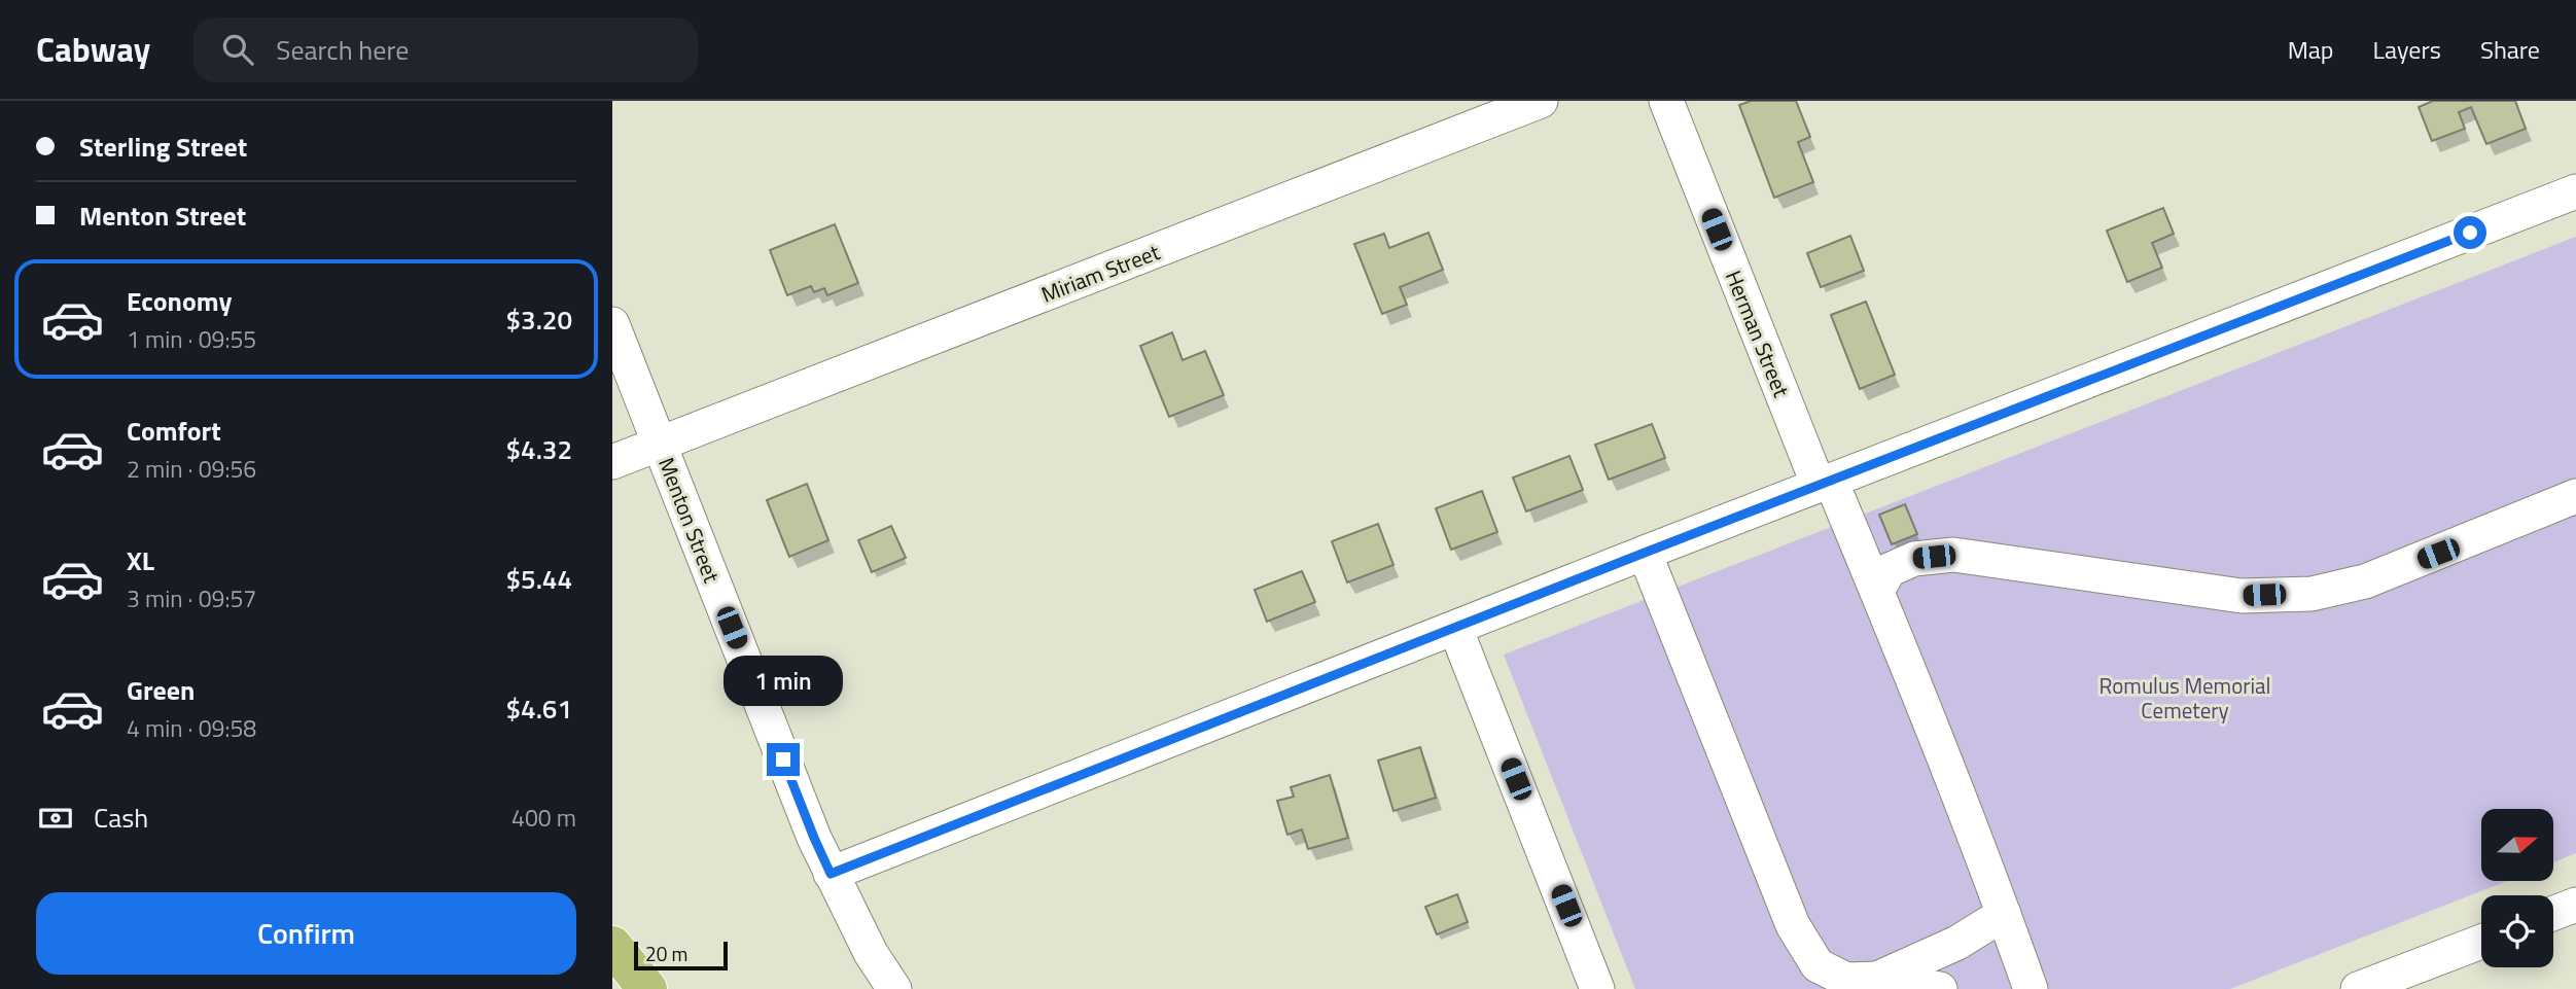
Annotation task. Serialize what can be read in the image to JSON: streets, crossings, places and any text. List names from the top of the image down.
{
  "streets": {
    "street": ["Miriam Street", "Herman Street", "Menton Street"]
  },
  "crossings": [
    ["Miriam Street", "Menton Street"]
  ],
  "parks": ["Romulus Memorial Cemetery"],
  "scale_bar": "20 m",
  "north": "right",
  "page": {
    "header": "Cabway",
    "search": "Search here",
    "nav": ["Map", "Layers", "Share"],
    "banner": ["Sterling Street", "Menton Street"],
    "list": [
      {
        "name": "Economy",
        "note": "1 min · 09:55",
        "value": "$3.20"
      },
      {
        "name": "Comfort",
        "note": "2 min · 09:56",
        "value": "$4.32"
      },
      {
        "name": "XL",
        "note": "3 min · 09:57",
        "value": "$5.44"
      },
      {
        "name": "Green",
        "note": "4 min · 09:58",
        "value": "$4.61"
      }
    ],
    "bubble": "1 min",
    "pay": ["Cash", "400 m"],
    "buttons": "Confirm",
    "scale": "20 m"
  }
}
